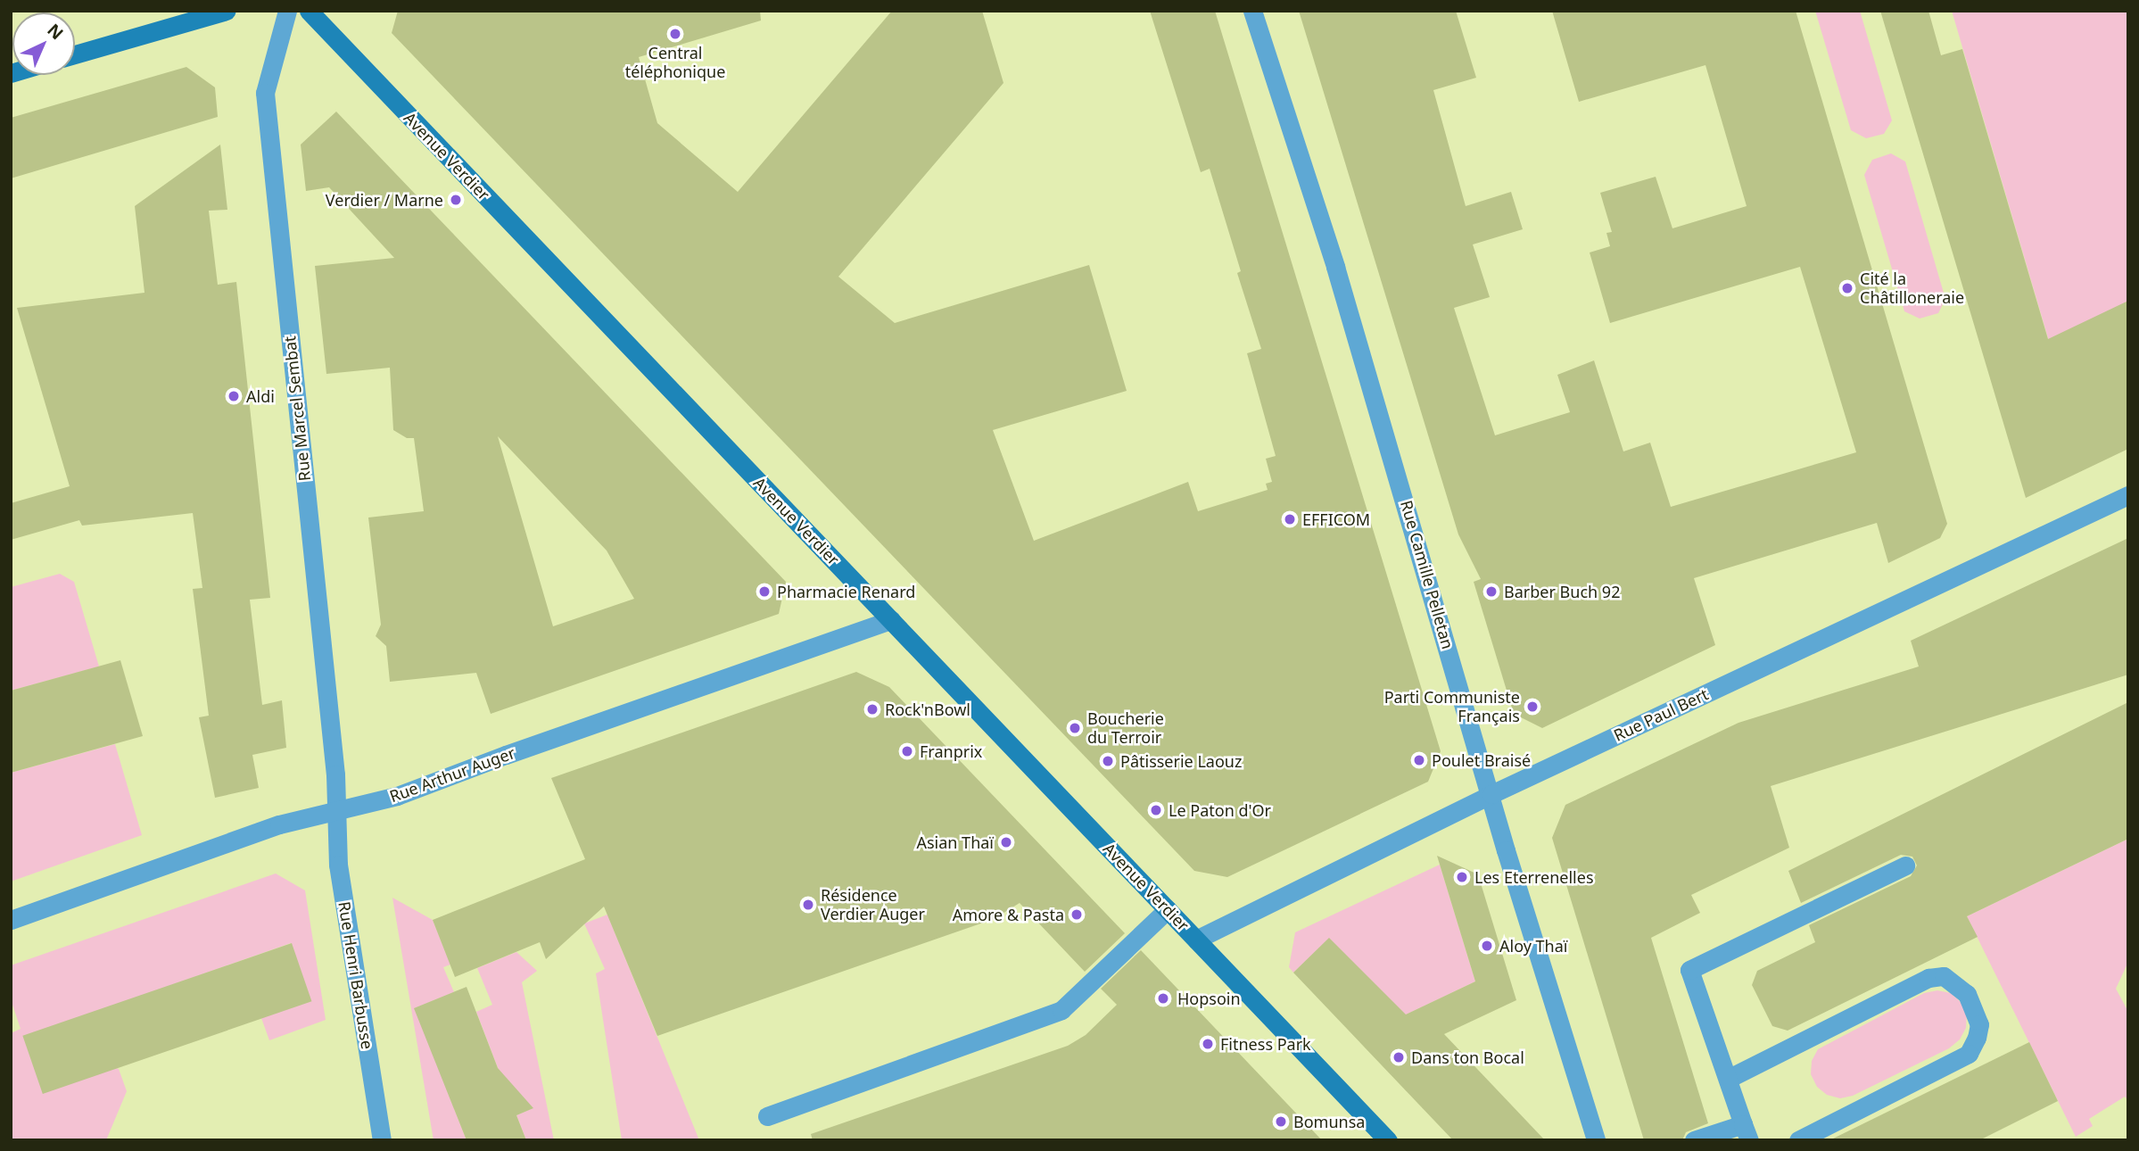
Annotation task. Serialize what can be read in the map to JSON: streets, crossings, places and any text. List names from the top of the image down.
{
  "streets": {
    "main road": ["Avenue Verdier"],
    "street": [
      "Rue Marcel Sembat",
      "Rue Camille Pelletan",
      "Rue Paul Bert",
      "Rue Arthur Auger",
      "Rue Henri Barbusse"
    ]
  },
  "crossings": [
    ["Avenue Verdier", "Rue Paul Bert"],
    ["Avenue Verdier", "Rue Arthur Auger"],
    ["Rue Marcel Sembat", "Rue Arthur Auger"],
    ["Rue Marcel Sembat", "Rue Henri Barbusse"],
    ["Rue Camille Pelletan", "Rue Paul Bert"],
    ["Rue Arthur Auger", "Rue Henri Barbusse"]
  ],
  "places": [
    "Central téléphonique",
    "Verdier / Marne",
    "Cité la Châtilloneraie",
    "Aldi",
    "EFFICOM",
    "Pharmacie Renard",
    "Barber Buch 92",
    "Parti Communiste Français",
    "Rock'nBowl",
    "Boucherie du Terroir",
    "Franprix",
    "Poulet Braisé",
    "Pâtisserie Laouz",
    "Le Paton d'Or",
    "Asian Thaï",
    "Les Eterrenelles",
    "Résidence Verdier Auger",
    "Amore & Pasta",
    "Aloy Thaï",
    "Hopsoin",
    "Fitness Park",
    "Dans ton Bocal",
    "Bomunsa"
  ],
  "north": "top right"
}
